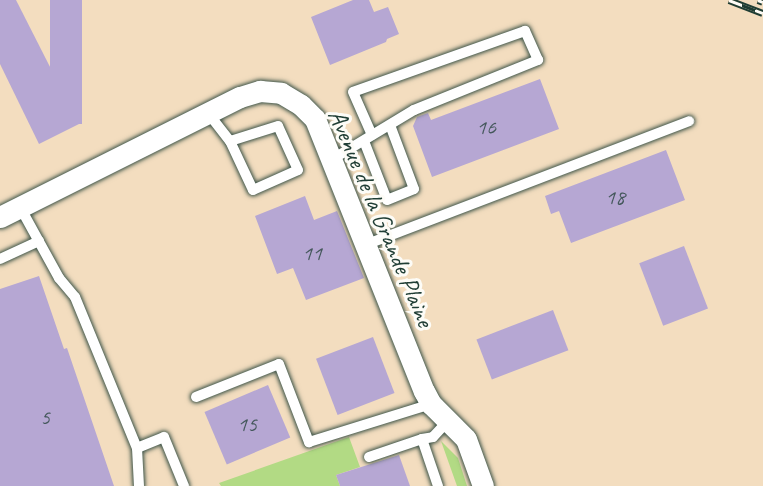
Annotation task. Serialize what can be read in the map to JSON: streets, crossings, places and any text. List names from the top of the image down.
{
  "streets": {
    "street": ["Avenue de la Grande Plaine"]
  },
  "house_numbers": [
    "16",
    "18",
    "11",
    "5",
    "15"
  ]
}
